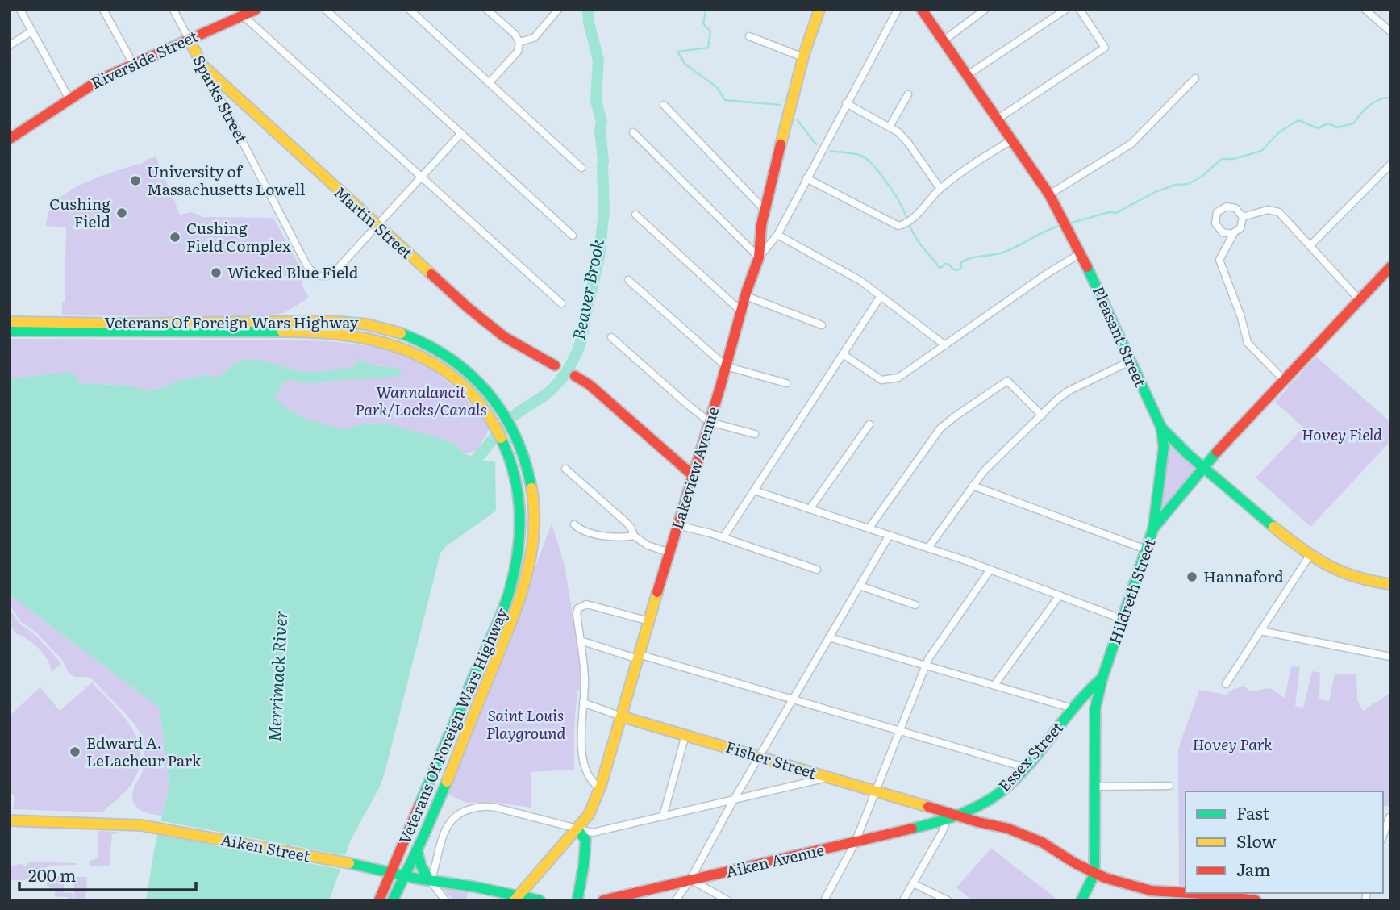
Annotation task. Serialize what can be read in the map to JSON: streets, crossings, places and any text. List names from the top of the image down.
{
  "streets": {
    "main road": [
      "Riverside Street",
      "Sparks Street",
      "Martin Street",
      "Veterans Of Foreign Wars Highway",
      "Pleasant Street",
      "Lakeview Avenue",
      "Hildreth Street",
      "Essex Street",
      "Fisher Street",
      "Aiken Street",
      "Aiken Avenue"
    ]
  },
  "crossings": [
    ["Riverside Street", "Sparks Street"],
    ["Sparks Street", "Martin Street"],
    ["Veterans Of Foreign Wars Highway", "Aiken Street"],
    ["Pleasant Street", "Hildreth Street"],
    ["Lakeview Avenue", "Fisher Street"],
    ["Lakeview Avenue", "Aiken Street"],
    ["Hildreth Street", "Essex Street"],
    ["Essex Street", "Fisher Street"],
    ["Essex Street", "Aiken Avenue"]
  ],
  "water": ["Beaver Brook", "Merrimack River"],
  "parks": [
    "Wannalancit Park/Locks/Canals",
    "Hovey Field",
    "Saint Louis Playground",
    "Hovey Park"
  ],
  "places": [
    "University of Massachusetts Lowell",
    "Cushing Field",
    "Cushing Field Complex",
    "Wicked Blue Field",
    "Hannaford",
    "Edward A. LeLacheur Park"
  ],
  "legend": ["Fast", "Slow", "Jam"],
  "scale_bar": "200 m"
}
